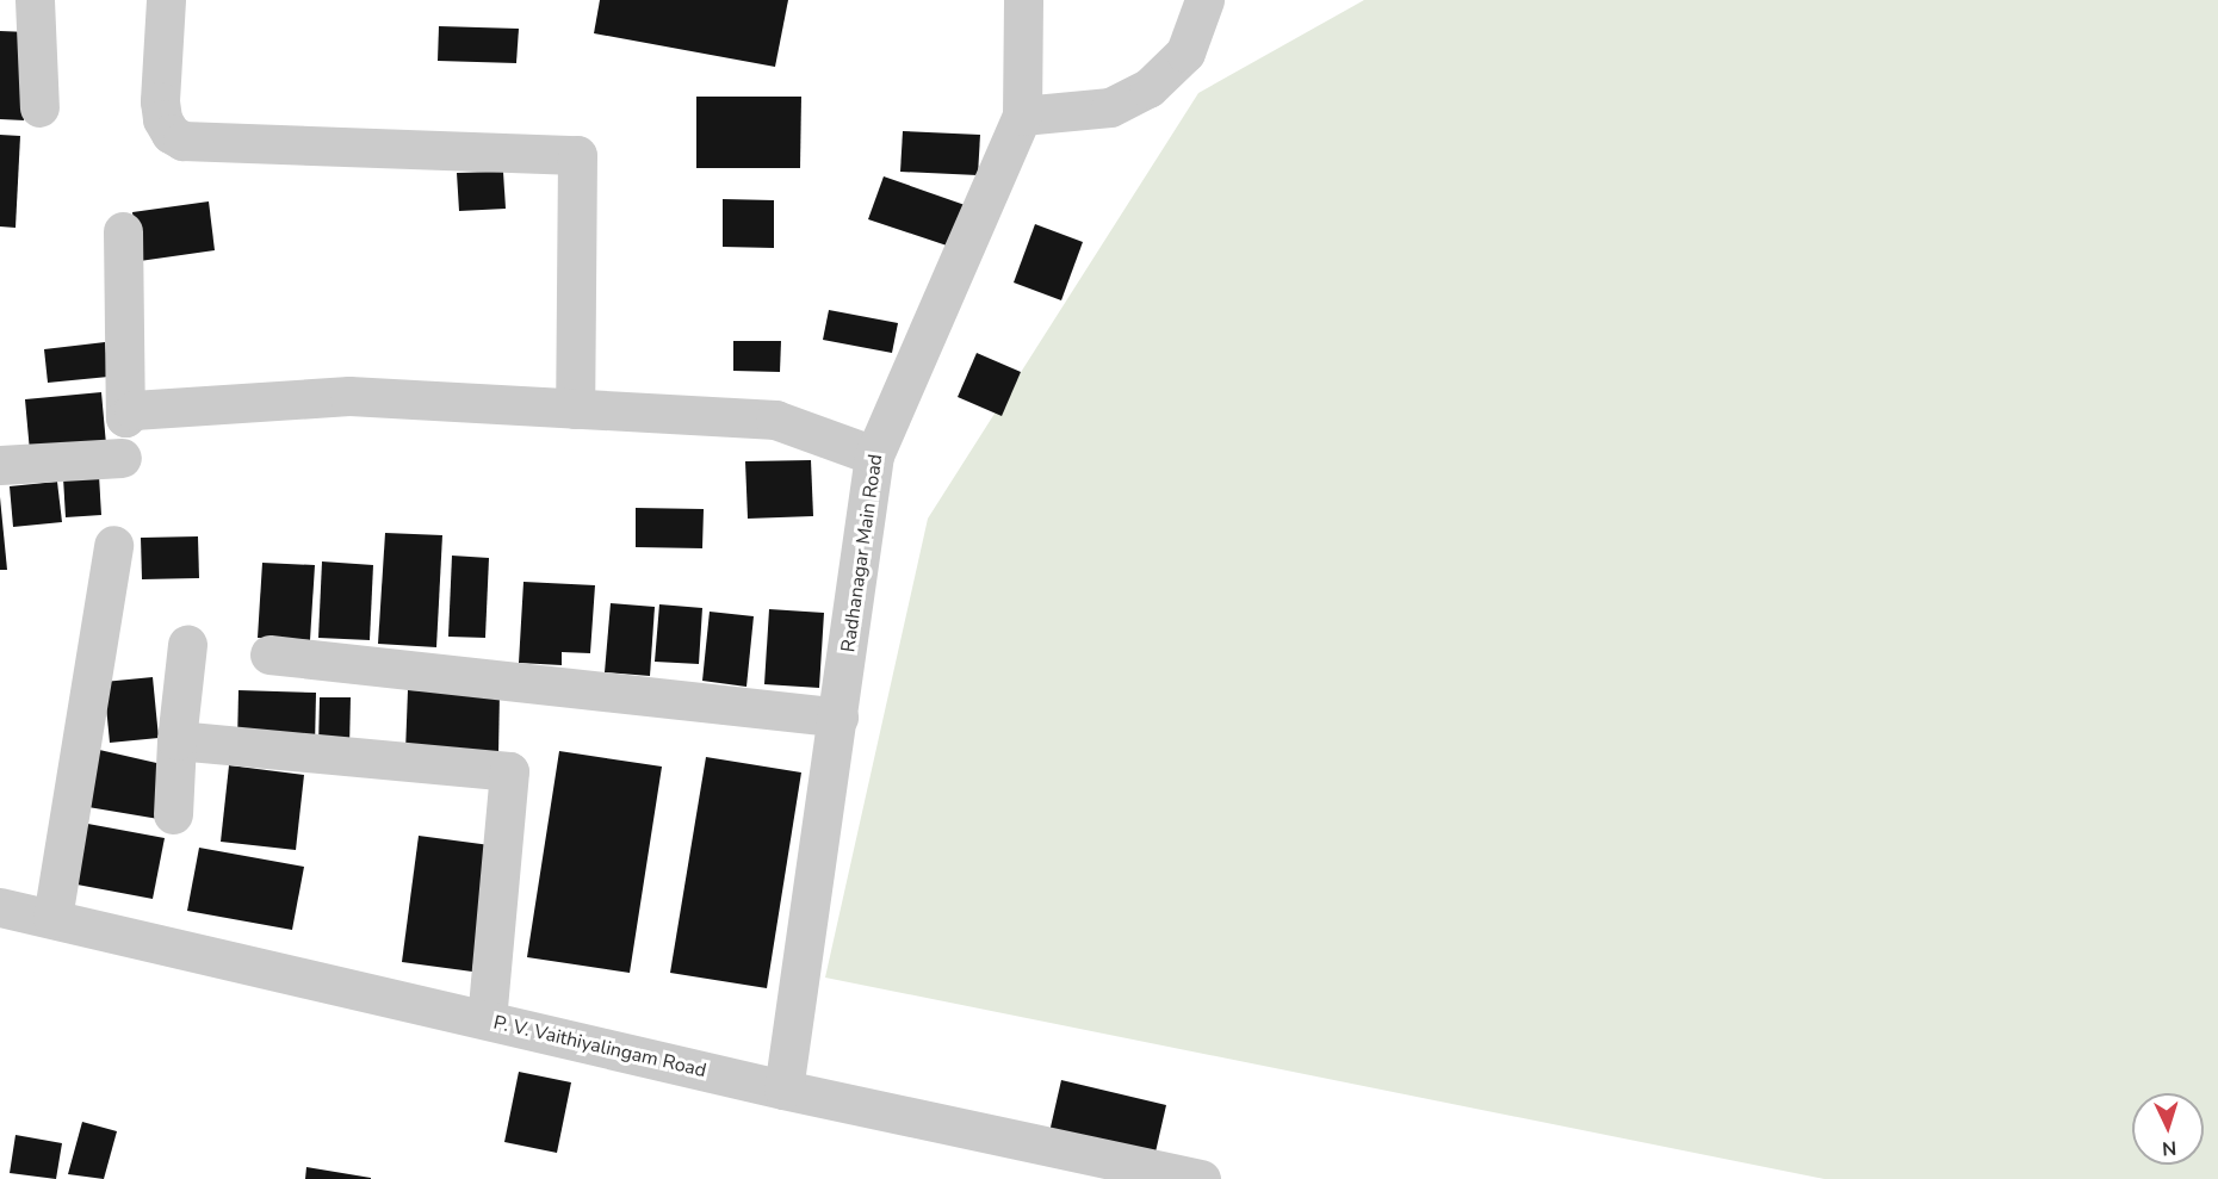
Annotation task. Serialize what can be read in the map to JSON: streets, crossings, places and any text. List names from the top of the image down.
{
  "streets": {
    "street": ["Radhanagar Main Road", "P. V. Vaithiyalingam Road"]
  },
  "crossings": [
    ["Radhanagar Main Road", "P. V. Vaithiyalingam Road"]
  ],
  "north": "bottom"
}
